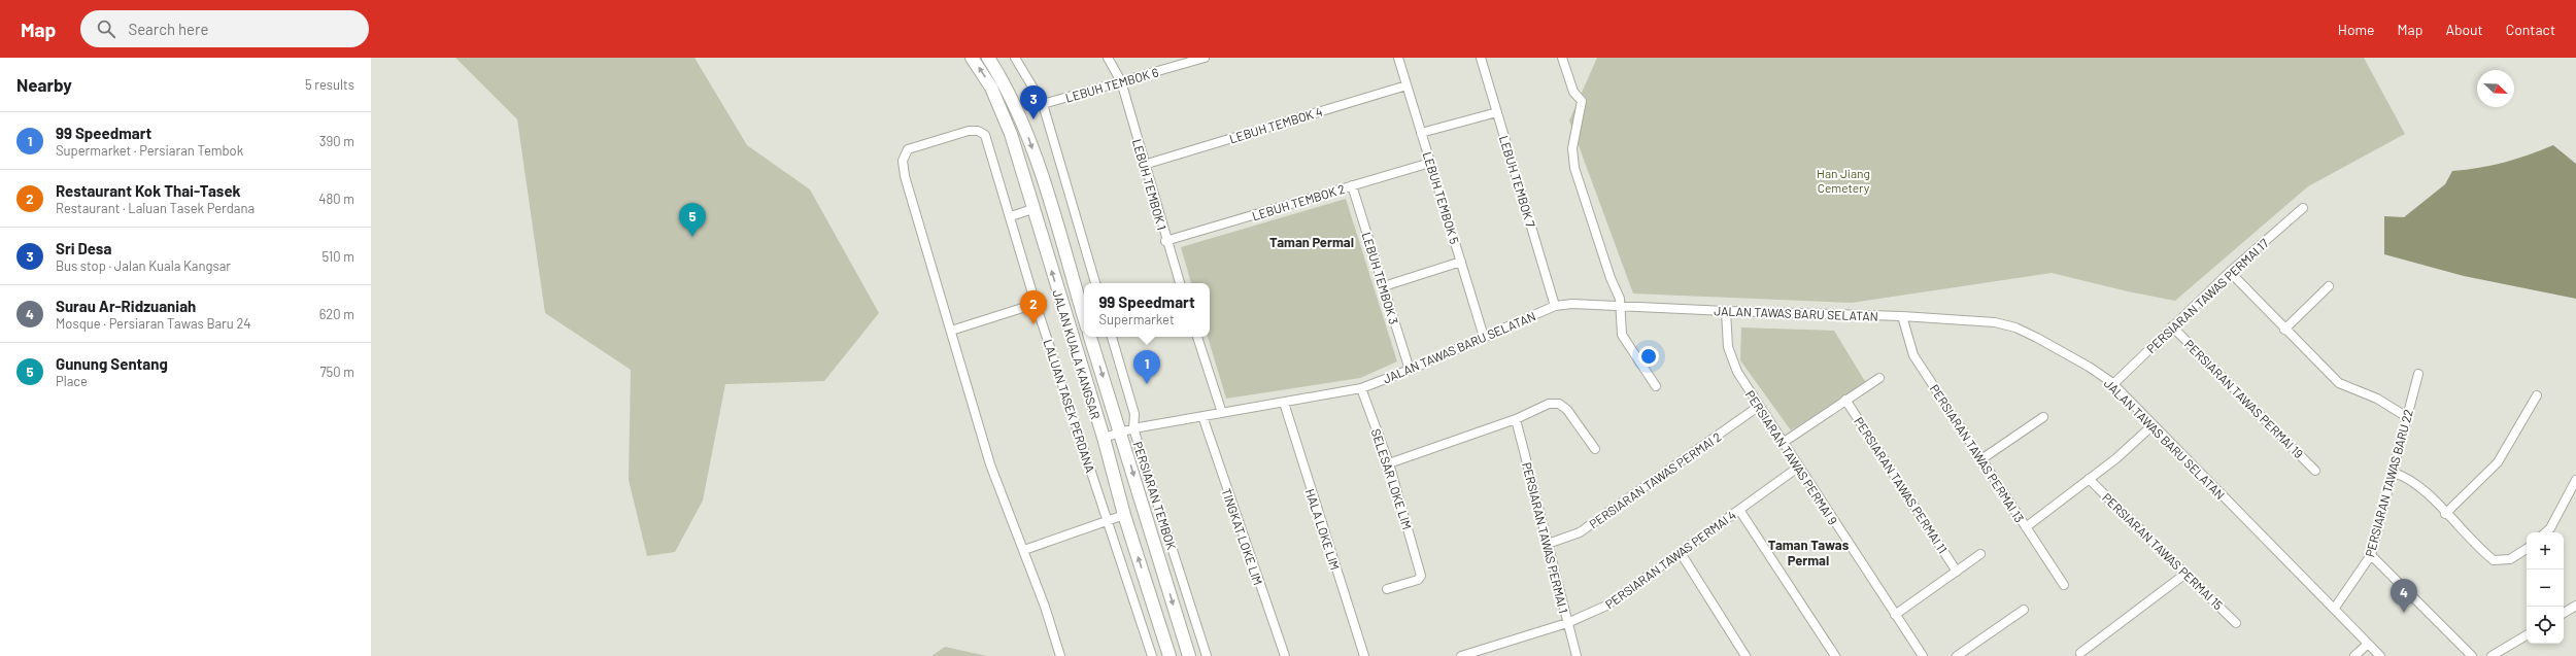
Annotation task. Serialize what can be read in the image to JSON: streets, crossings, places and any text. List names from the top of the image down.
{
  "streets": {
    "highway": ["JALAN KUALA KANGSAR"],
    "street": [
      "LEBUH TEMBOK 6",
      "LEBUH TEMBOK 4",
      "LEBUH TEMBOK 7",
      "LEBUH TEMBOK 1",
      "LEBUH TEMBOK 5",
      "LEBUH TEMBOK 2",
      "LEBUH TEMBOK 3",
      "PERSIARAN TAWAS PERMAI 17",
      "JALAN TAWAS BARU SELATAN",
      "PERSIARAN TAWAS PERMAI 19",
      "LALUAN TASEK PERDANA",
      "PERSIARAN TAWAS PERMAI 13",
      "PERSIARAN TAWAS PERMAI 9",
      "SELESAR LOKE LIM",
      "PERSIARAN TAWAS PERMAI 2",
      "PERSIARAN TAWAS BARU 22",
      "PERSIARAN TAWAS PERMAI 11",
      "PERSIARAN TEMBOK",
      "HALA LOKE LIM",
      "TINGKAT LOKE LIM",
      "PERSIARAN TAWAS PERMAI 1",
      "PERSIARAN TAWAS PERMAI 15",
      "PERSIARAN TAWAS PERMAI 4"
    ]
  },
  "crossings": [
    ["LEBUH TEMBOK 6", "LEBUH TEMBOK 1"],
    ["LEBUH TEMBOK 4", "LEBUH TEMBOK 1"],
    ["LEBUH TEMBOK 4", "LEBUH TEMBOK 5"],
    ["LEBUH TEMBOK 7", "JALAN TAWAS BARU SELATAN"],
    ["LEBUH TEMBOK 1", "LEBUH TEMBOK 2"],
    ["LEBUH TEMBOK 5", "LEBUH TEMBOK 2"],
    ["LEBUH TEMBOK 5", "JALAN TAWAS BARU SELATAN"],
    ["LEBUH TEMBOK 2", "LEBUH TEMBOK 3"],
    ["LEBUH TEMBOK 3", "JALAN TAWAS BARU SELATAN"],
    ["PERSIARAN TAWAS PERMAI 17", "JALAN TAWAS BARU SELATAN"],
    ["PERSIARAN TAWAS PERMAI 17", "PERSIARAN TAWAS PERMAI 19"],
    ["JALAN TAWAS BARU SELATAN", "JALAN KUALA KANGSAR"],
    ["JALAN TAWAS BARU SELATAN", "PERSIARAN TAWAS PERMAI 13"],
    ["JALAN TAWAS BARU SELATAN", "PERSIARAN TAWAS PERMAI 9"],
    ["JALAN TAWAS BARU SELATAN", "SELESAR LOKE LIM"],
    ["JALAN TAWAS BARU SELATAN", "PERSIARAN TAWAS BARU 22"],
    ["JALAN TAWAS BARU SELATAN", "PERSIARAN TEMBOK"],
    ["JALAN TAWAS BARU SELATAN", "HALA LOKE LIM"],
    ["JALAN TAWAS BARU SELATAN", "TINGKAT LOKE LIM"],
    ["PERSIARAN TAWAS PERMAI 9", "PERSIARAN TAWAS PERMAI 2"],
    ["PERSIARAN TAWAS PERMAI 9", "PERSIARAN TAWAS PERMAI 4"],
    ["PERSIARAN TAWAS PERMAI 2", "PERSIARAN TAWAS PERMAI 1"],
    ["PERSIARAN TAWAS PERMAI 1", "PERSIARAN TAWAS PERMAI 4"]
  ],
  "districts": ["Taman Permai", "Taman Tawas Permai"],
  "parks": ["Han Jiang Cemetery"],
  "north": "bottom right",
  "page": {
    "header": "Map",
    "search": "Search here",
    "nav": [
      "Home",
      "Map",
      "About",
      "Contact"
    ],
    "heading": ["Nearby", "5 results"],
    "pins": [
      "3",
      "5",
      "2",
      "1",
      "4"
    ],
    "list": [
      {
        "mark": "1",
        "name": "99 Speedmart",
        "note": "Supermarket · Persiaran Tembok",
        "value": "390 m"
      },
      {
        "mark": "2",
        "name": "Restaurant Kok Thai-Tasek",
        "note": "Restaurant · Laluan Tasek Perdana",
        "value": "480 m"
      },
      {
        "mark": "3",
        "name": "Sri Desa",
        "note": "Bus stop · Jalan Kuala Kangsar",
        "value": "510 m"
      },
      {
        "mark": "4",
        "name": "Surau Ar-Ridzuaniah",
        "note": "Mosque · Persiaran Tawas Baru 24",
        "value": "620 m"
      },
      {
        "mark": "5",
        "name": "Gunung Sentang",
        "note": "Place",
        "value": "750 m"
      }
    ],
    "popup": ["99 Speedmart", "Supermarket"],
    "map_buttons": ["+", "−"]
  }
}
